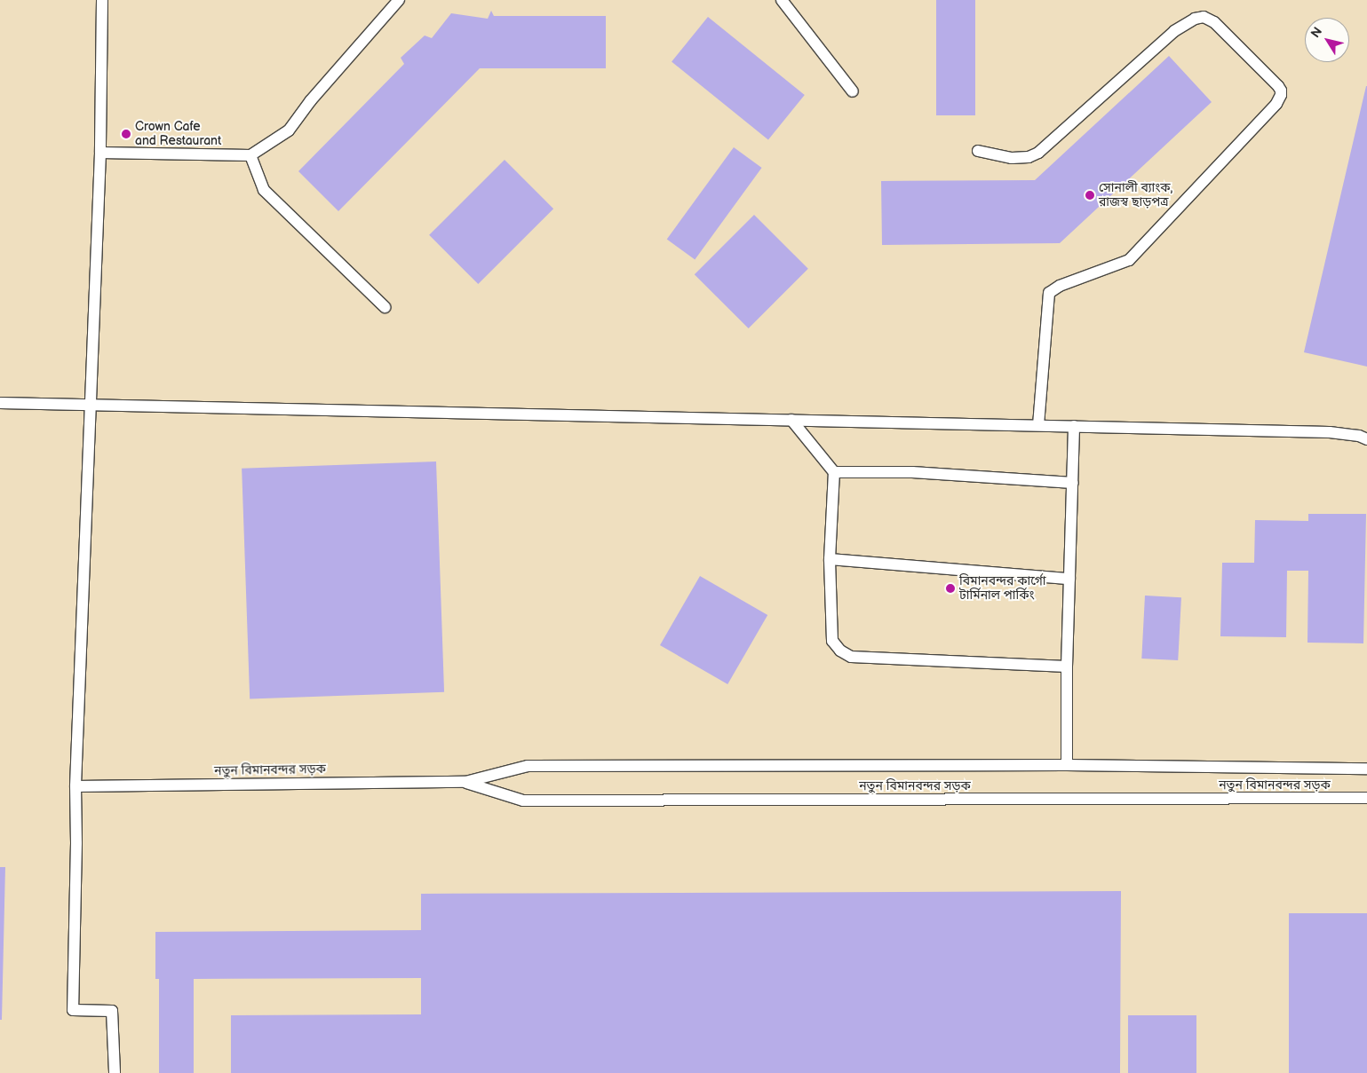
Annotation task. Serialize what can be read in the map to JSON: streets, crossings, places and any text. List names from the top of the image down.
{
  "streets": {
    "lane": ["নতুন বিমানবন্দর সড়ক"]
  },
  "places": ["Crown Cafe and Restaurant", "সোনালী ব্যাংক, রাজস্ব ছাড়পত্র", "বিমানবন্দর কার্গো টার্মিনাল পার্কিং"],
  "north": "top left"
}
